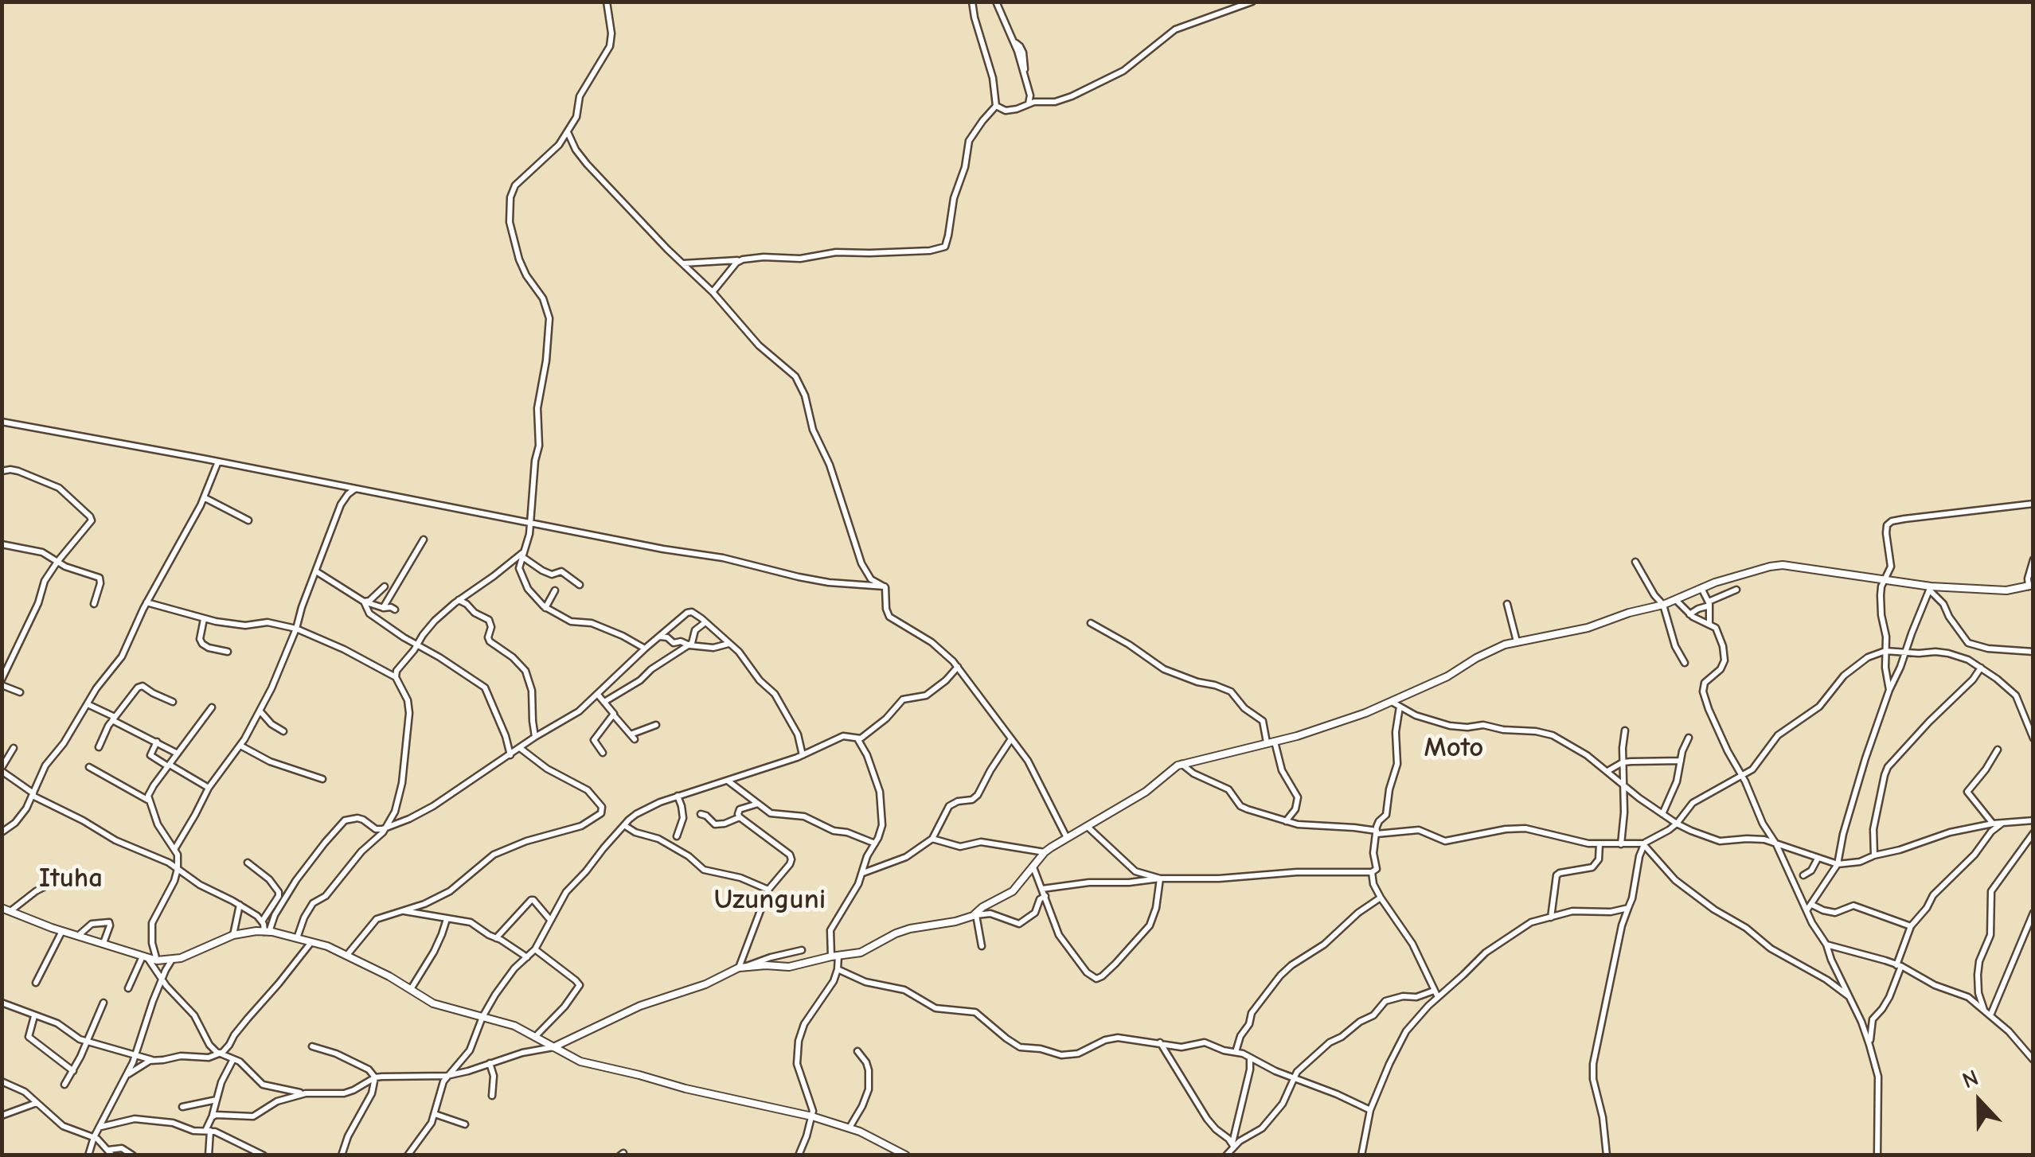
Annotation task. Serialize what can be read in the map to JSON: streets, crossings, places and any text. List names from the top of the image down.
{
  "districts": ["Moto", "Ituha", "Uzunguni"],
  "north": "top"
}
